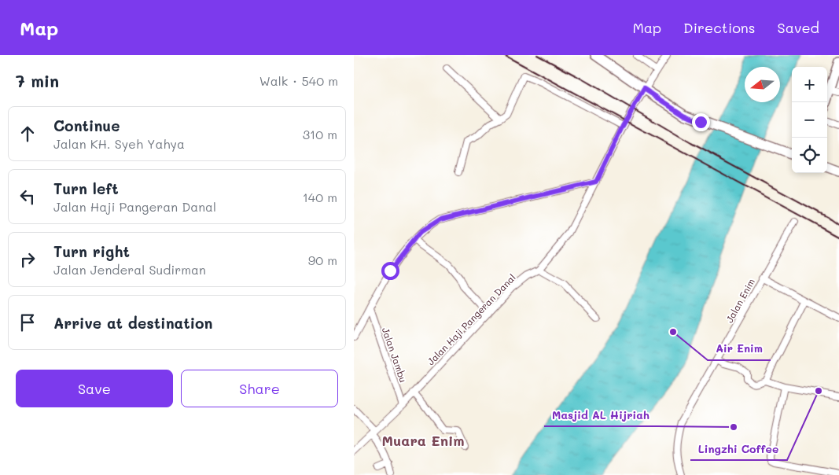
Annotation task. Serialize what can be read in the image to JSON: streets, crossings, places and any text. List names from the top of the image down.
{
  "streets": {
    "street": ["Jalan Enim", "Jalan Haji Pangeran Danal", "Jalan Jambu"]
  },
  "crossings": [
    ["Jalan Haji Pangeran Danal", "Jalan Jambu"]
  ],
  "districts": ["Muara Enim"],
  "places": ["Air Enim", "Lingzhi Coffee", "Masjid AL Hijriah"],
  "north": "left",
  "page": {
    "header": "Map",
    "nav": ["Map", "Directions", "Saved"],
    "heading": ["7 min", "Walk · 540 m"],
    "map_buttons": ["+", "−"],
    "list": [
      ["Continue", "Jalan KH. Syeh Yahya", "310 m"],
      ["Turn left", "Jalan Haji Pangeran Danal", "140 m"],
      ["Turn right", "Jalan Jenderal Sudirman", "90 m"],
      "Arrive at destination"
    ],
    "buttons": ["Save", "Share"]
  }
}
